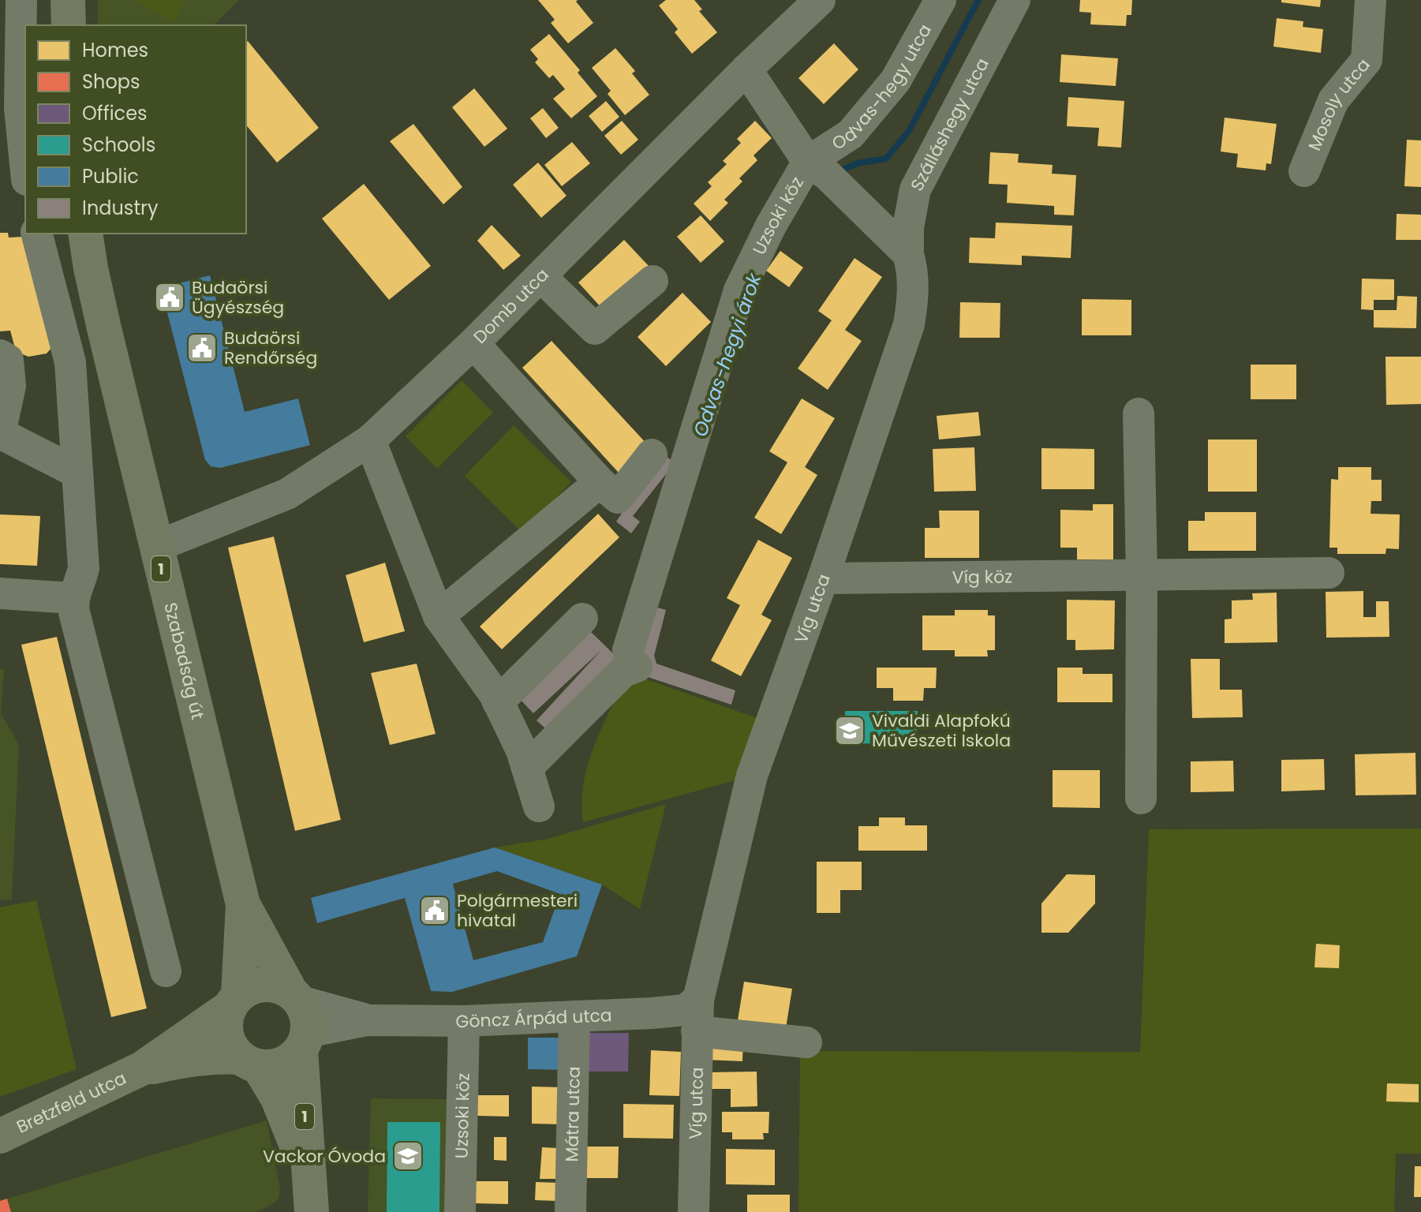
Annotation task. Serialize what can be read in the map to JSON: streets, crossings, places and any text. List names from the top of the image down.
{
  "streets": {
    "main road": ["1", "Szabadság út", "Bretzfeld utca"],
    "street": [
      "Odvas-hegy utca",
      "Mosoly utca",
      "Szálláshegy utca",
      "Uzsoki köz",
      "Domb utca",
      "Víg köz",
      "Víg utca",
      "Göncz Árpád utca",
      "Mátra utca"
    ]
  },
  "crossings": [
    ["Odvas-hegy utca", "Uzsoki köz"],
    ["Szálláshegy utca", "Víg utca"],
    ["Uzsoki köz", "Göncz Árpád utca"],
    ["Domb utca", "Szabadság út"],
    ["1", "Szabadság út"],
    ["1", "Göncz Árpád utca"],
    ["1", "Bretzfeld utca"],
    ["Víg köz", "Víg utca"],
    ["Víg utca", "Göncz Árpád utca"],
    ["Szabadság út", "Göncz Árpád utca"],
    ["Szabadság út", "Bretzfeld utca"],
    ["Göncz Árpád utca", "Bretzfeld utca"],
    ["Göncz Árpád utca", "Mátra utca"]
  ],
  "water": ["Odvas-hegyi árok"],
  "places": {
    "public building": ["Budaörsi Ügyészség", "Budaörsi Rendőrség", "Polgármesteri hivatal"],
    "school or university": ["Vivaldi Alapfokú Művészeti Iskola", "Vackor Óvoda"]
  },
  "legend": [
    "Homes",
    "Shops",
    "Offices",
    "Schools",
    "Public",
    "Industry"
  ]
}
